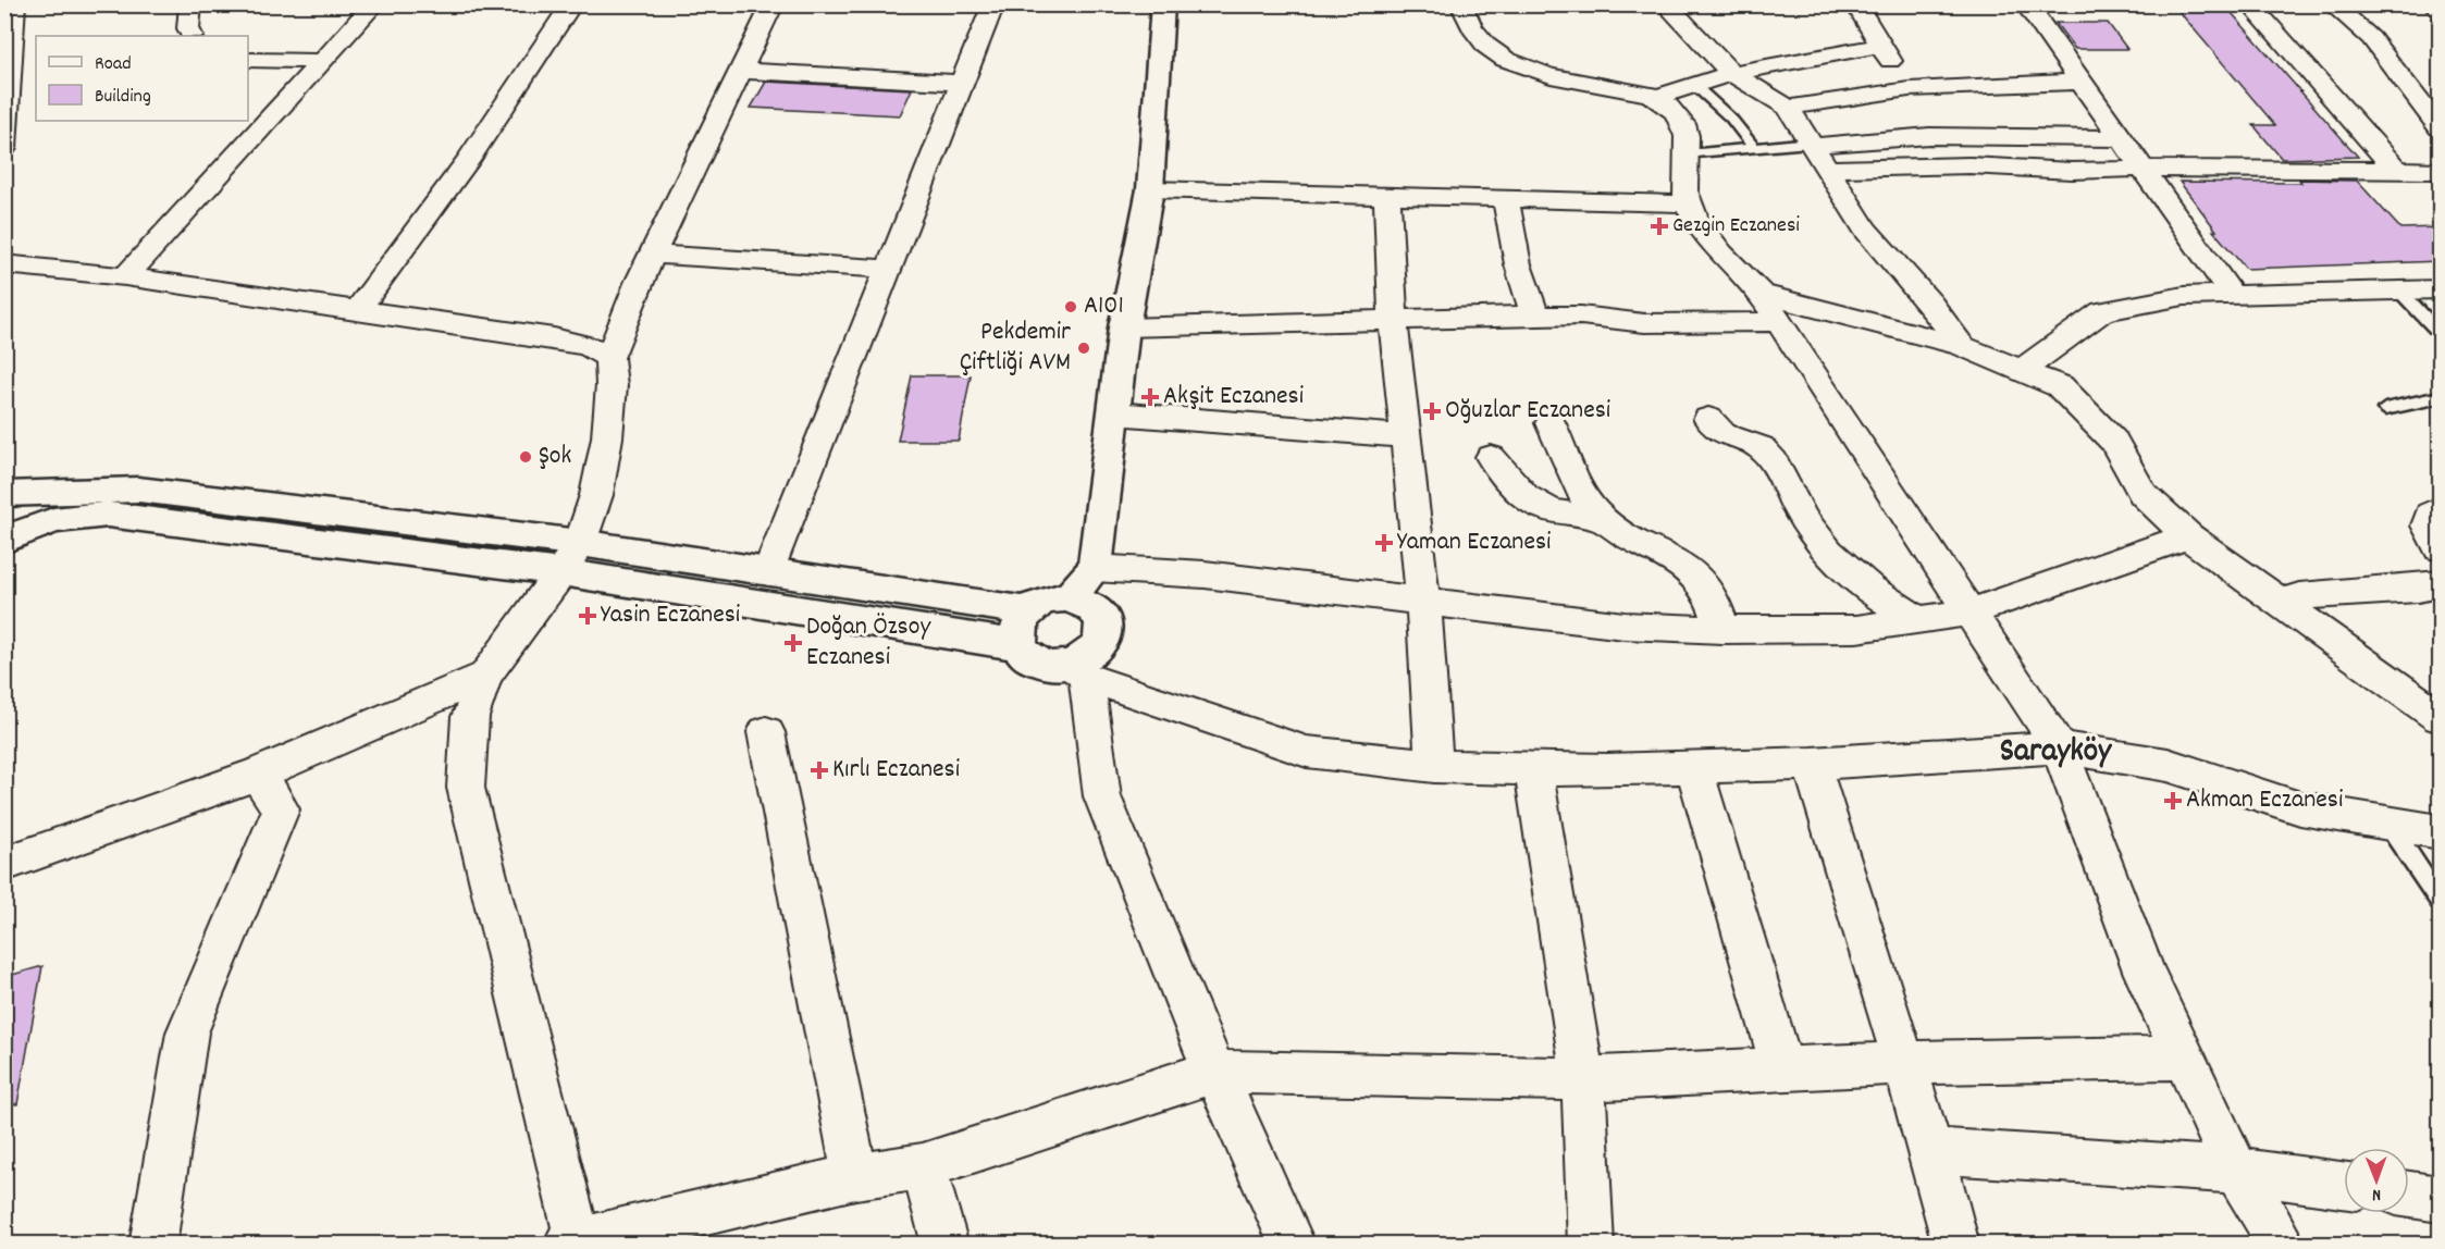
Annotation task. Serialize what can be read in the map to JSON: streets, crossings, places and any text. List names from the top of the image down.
{
  "districts": ["Sarayköy"],
  "places": {
    "health": [
      "Gezgin Eczanesi",
      "Akşit Eczanesi",
      "Oğuzlar Eczanesi",
      "Yaman Eczanesi",
      "Yasin Eczanesi",
      "Doğan Özsoy Eczanesi",
      "Kırlı Eczanesi",
      "Akman Eczanesi"
    ],
    "other": ["A101", "Pekdemir Çiftliği AVM", "Şok"]
  },
  "legend": ["Road", "Building"],
  "north": "bottom"
}
